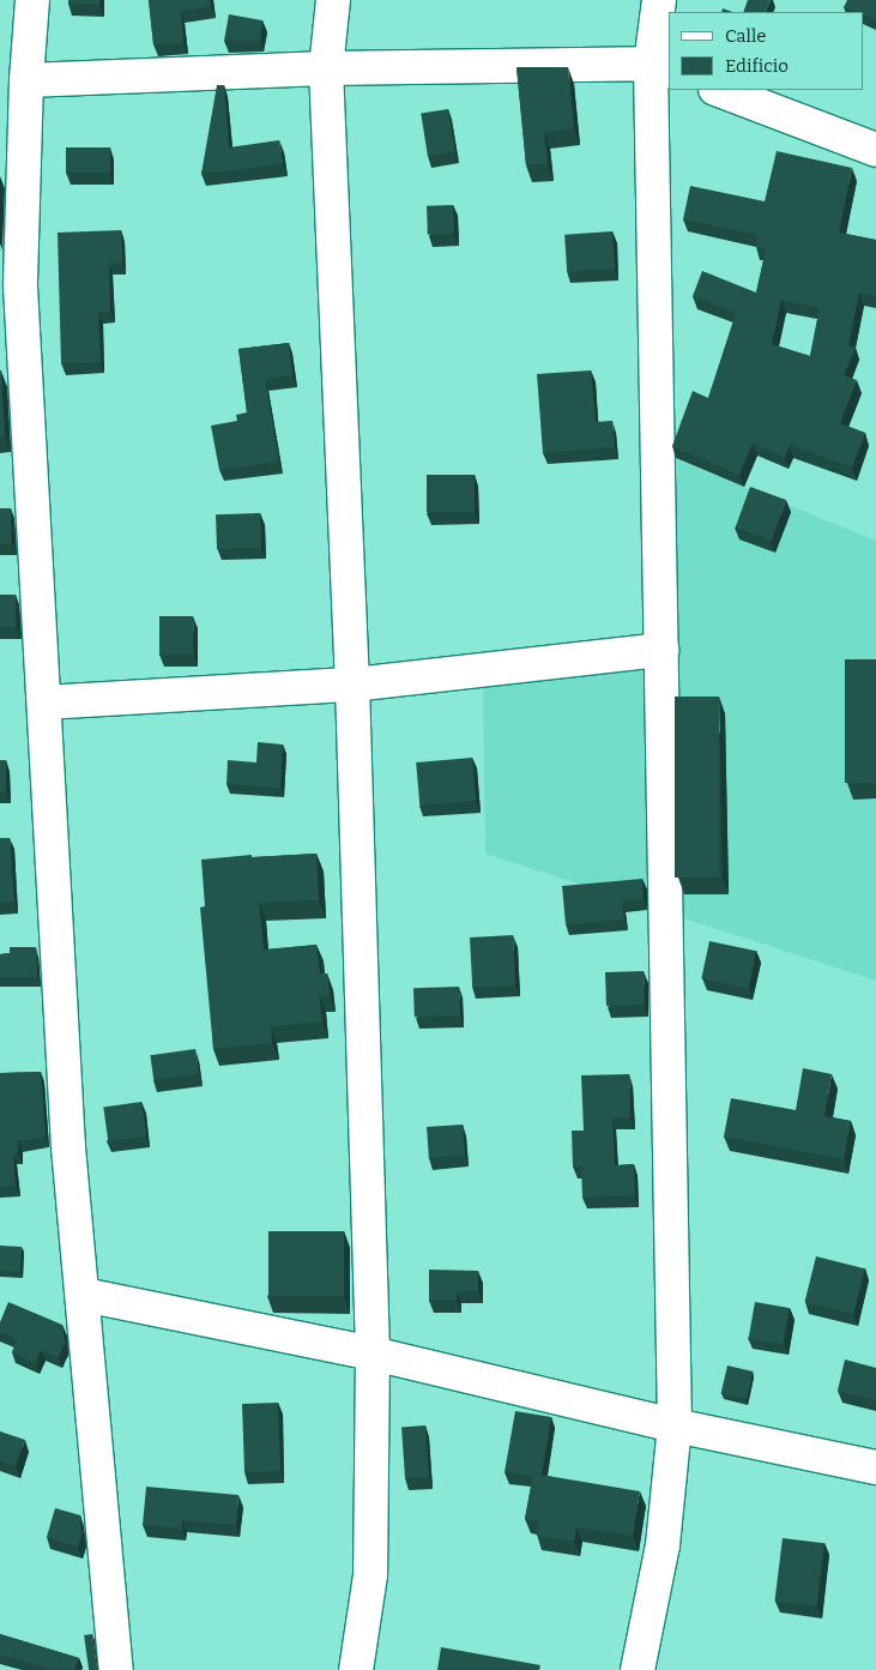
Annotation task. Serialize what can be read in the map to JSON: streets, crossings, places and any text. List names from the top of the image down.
{
  "legend": ["Calle", "Edificio"]
}
